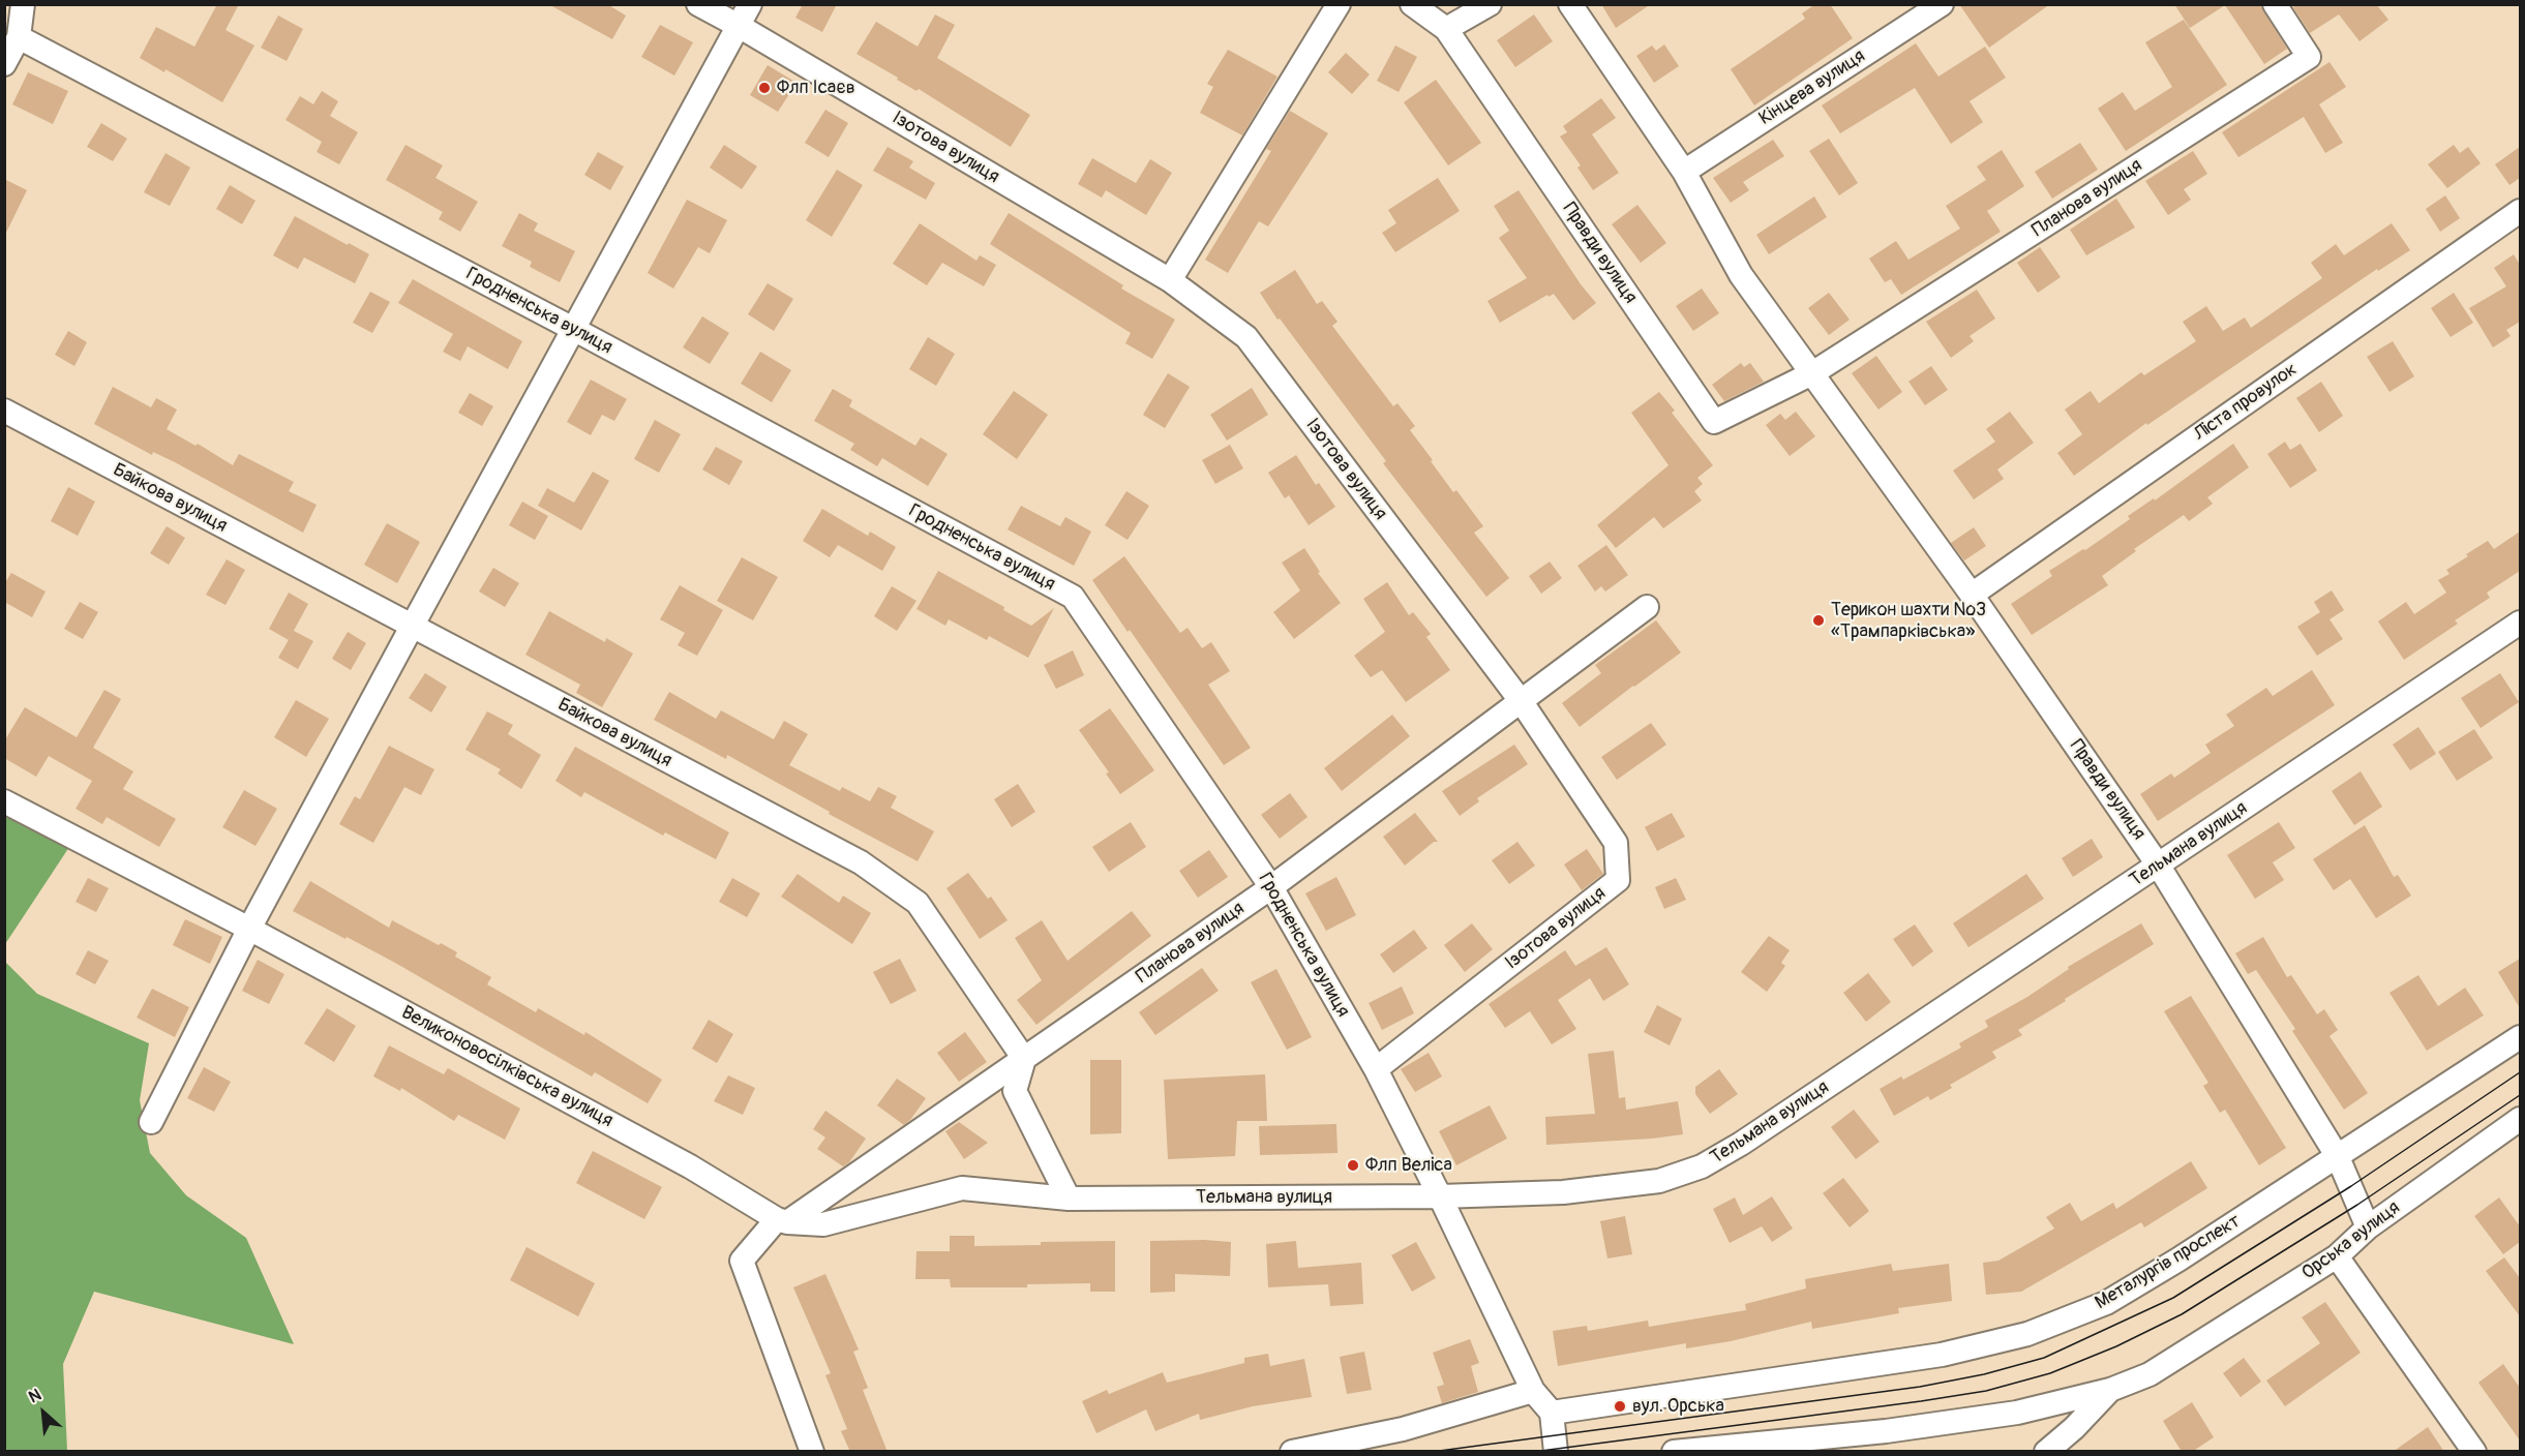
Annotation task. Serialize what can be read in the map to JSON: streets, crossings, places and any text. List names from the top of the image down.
{
  "streets": {
    "street": [
      "Кінцева вулиця",
      "Ізотова вулиця",
      "Планова вулиця",
      "Правди вулиця",
      "Гродненська вулиця",
      "Ліста провулок",
      "Байкова вулиця",
      "Тельмана вулиця",
      "Великоновосілківська вулиця",
      "Орська вулиця",
      "Металургів проспект"
    ]
  },
  "crossings": [
    ["Кінцева вулиця", "Правди вулиця"],
    ["Ізотова вулиця", "Планова вулиця"],
    ["Ізотова вулиця", "Гродненська вулиця"],
    ["Планова вулиця", "Правди вулиця"],
    ["Планова вулиця", "Гродненська вулиця"],
    ["Планова вулиця", "Байкова вулиця"],
    ["Планова вулиця", "Тельмана вулиця"],
    ["Планова вулиця", "Великоновосілківська вулиця"],
    ["Правди вулиця", "Ліста провулок"],
    ["Правди вулиця", "Тельмана вулиця"],
    ["Правди вулиця", "Орська вулиця"],
    ["Правди вулиця", "Металургів проспект"],
    ["Гродненська вулиця", "Тельмана вулиця"],
    ["Гродненська вулиця", "Металургів проспект"],
    ["Тельмана вулиця", "Великоновосілківська вулиця"]
  ],
  "places": [
    "Флп Ісаєв",
    "Терикон шахти №3 «Трампарківська»",
    "Флп Веліса",
    "вул. Орська"
  ],
  "north": "top left"
}
